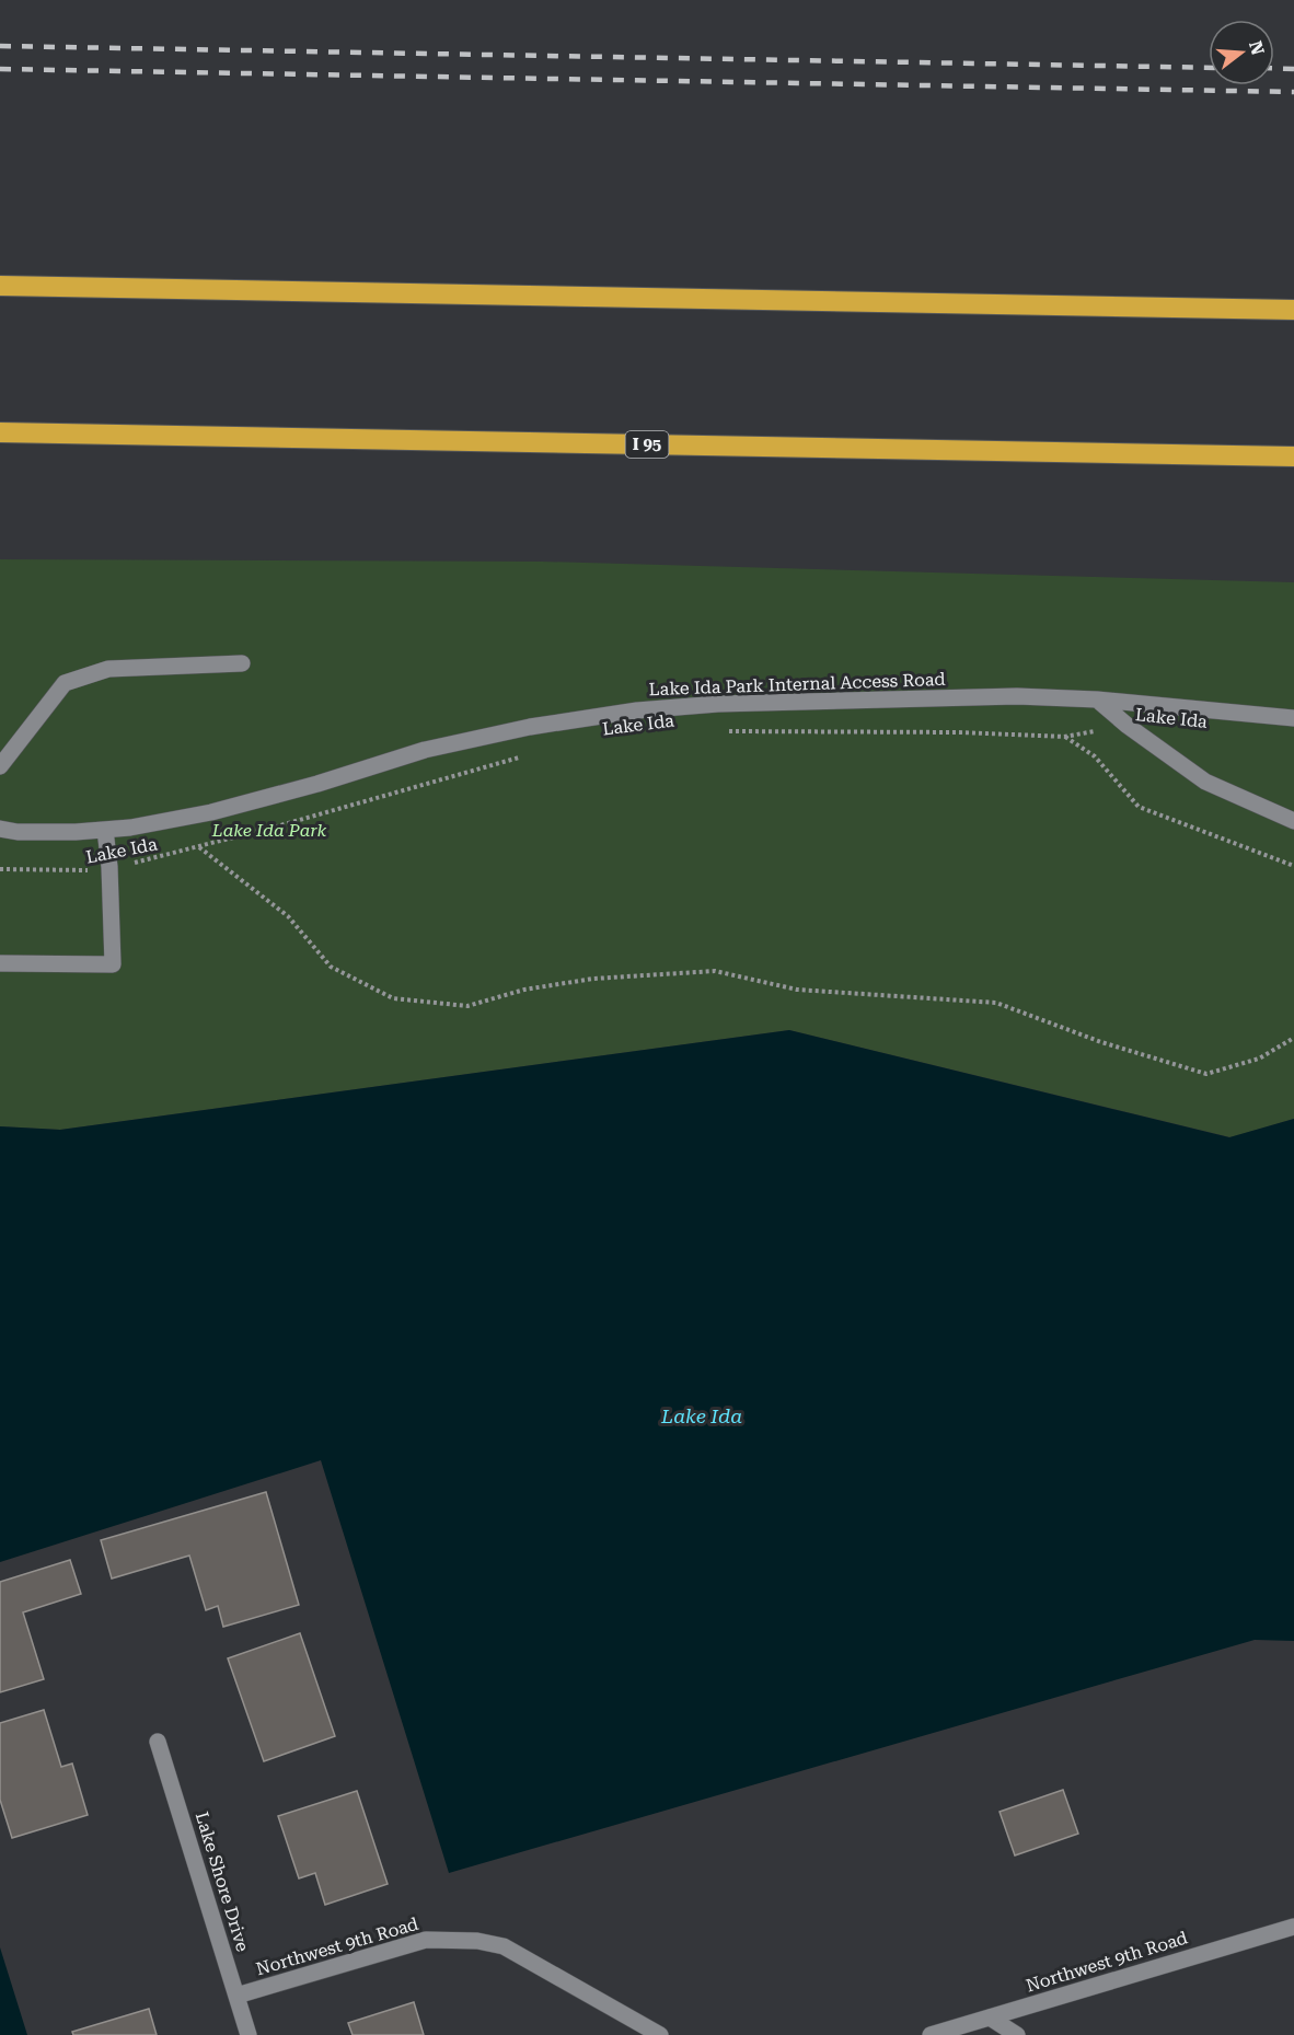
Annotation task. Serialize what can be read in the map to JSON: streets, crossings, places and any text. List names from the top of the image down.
{
  "streets": {
    "highway": ["I 95"],
    "street": ["Lake Ida Park Internal Access Road", "Lake Shore Drive", "Northwest 9th Road"],
    "path": ["Lake Ida"]
  },
  "crossings": [
    ["Lake Shore Drive", "Northwest 9th Road"]
  ],
  "water": ["Lake Ida"],
  "parks": ["Lake Ida Park"],
  "north": "right"
}
